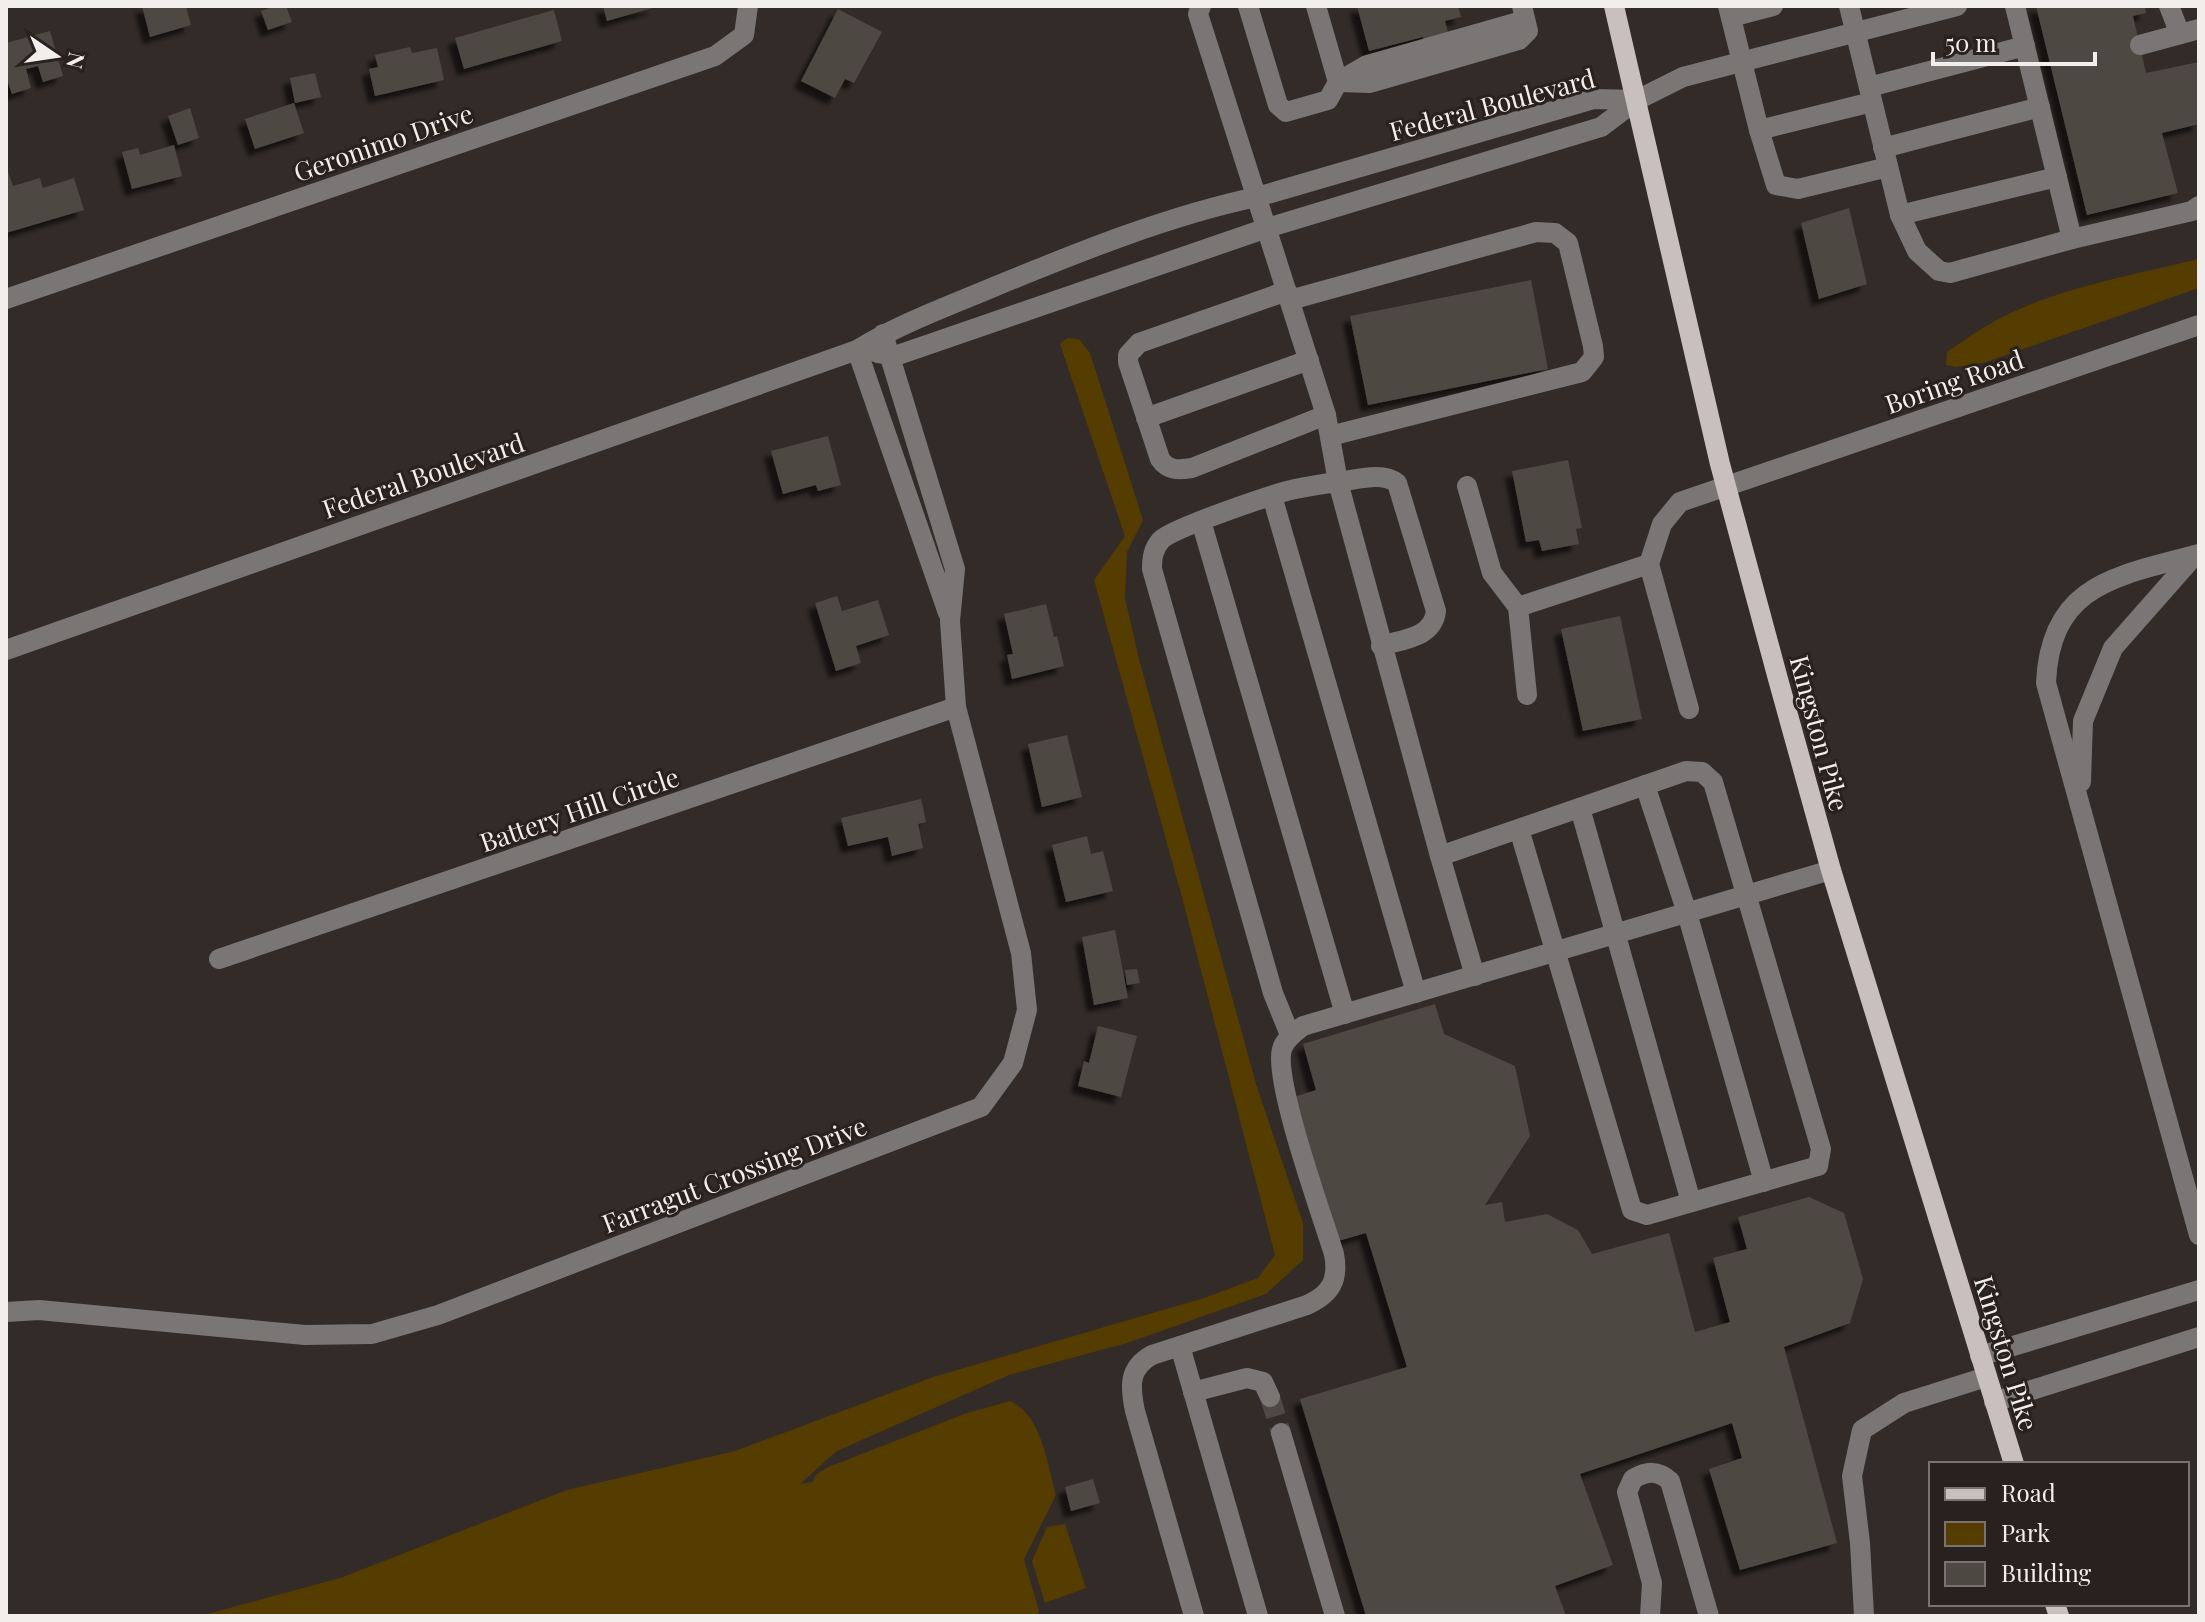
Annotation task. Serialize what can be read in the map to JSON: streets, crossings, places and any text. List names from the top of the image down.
{
  "streets": {
    "main road": ["Kingston Pike"],
    "street": [
      "Federal Boulevard",
      "Geronimo Drive",
      "Boring Road",
      "Battery Hill Circle",
      "Farragut Crossing Drive"
    ]
  },
  "crossings": [
    ["Federal Boulevard", "Kingston Pike"],
    ["Federal Boulevard", "Farragut Crossing Drive"],
    ["Boring Road", "Kingston Pike"],
    ["Battery Hill Circle", "Farragut Crossing Drive"]
  ],
  "legend": ["Road", "Park", "Building"],
  "scale_bar": "50 m",
  "north": "right"
}
